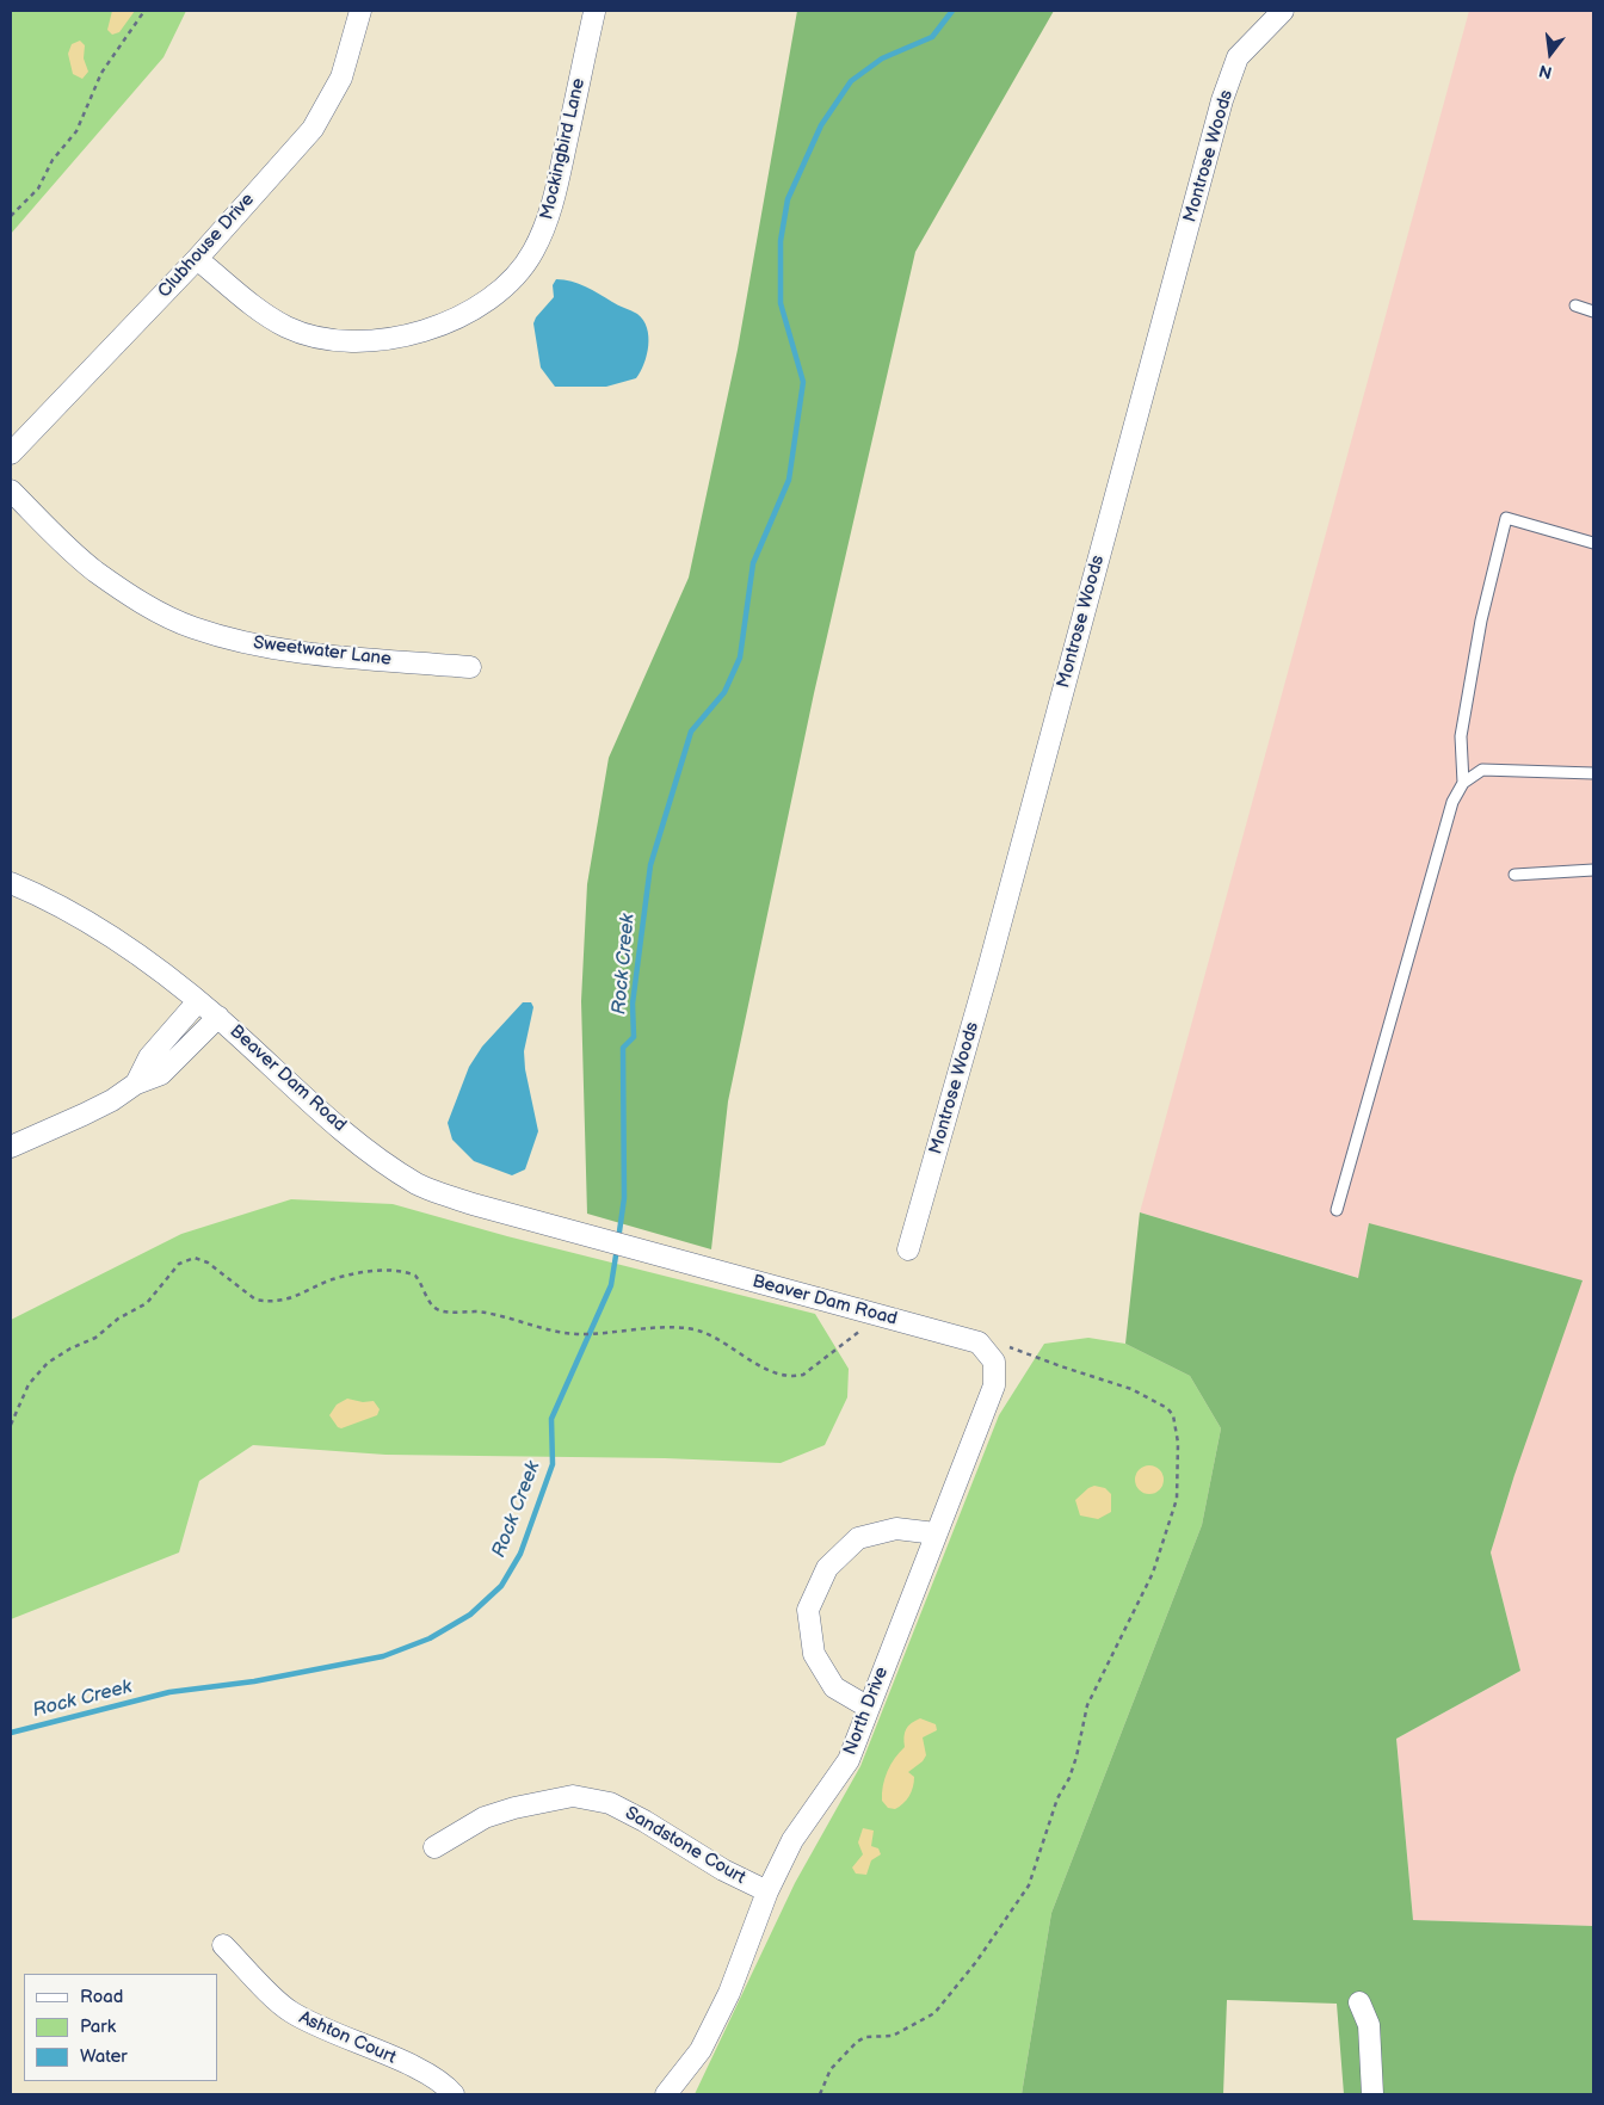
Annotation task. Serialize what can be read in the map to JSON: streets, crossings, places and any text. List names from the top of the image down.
{
  "streets": {
    "street": [
      "Mockingbird Lane",
      "Montrose Woods",
      "Clubhouse Drive",
      "Sweetwater Lane",
      "Beaver Dam Road",
      "North Drive",
      "Sandstone Court",
      "Ashton Court"
    ]
  },
  "crossings": [
    ["Mockingbird Lane", "Clubhouse Drive"],
    ["Beaver Dam Road", "North Drive"],
    ["North Drive", "Sandstone Court"]
  ],
  "water": ["Rock Creek"],
  "legend": ["Road", "Park", "Water"],
  "north": "bottom"
}
